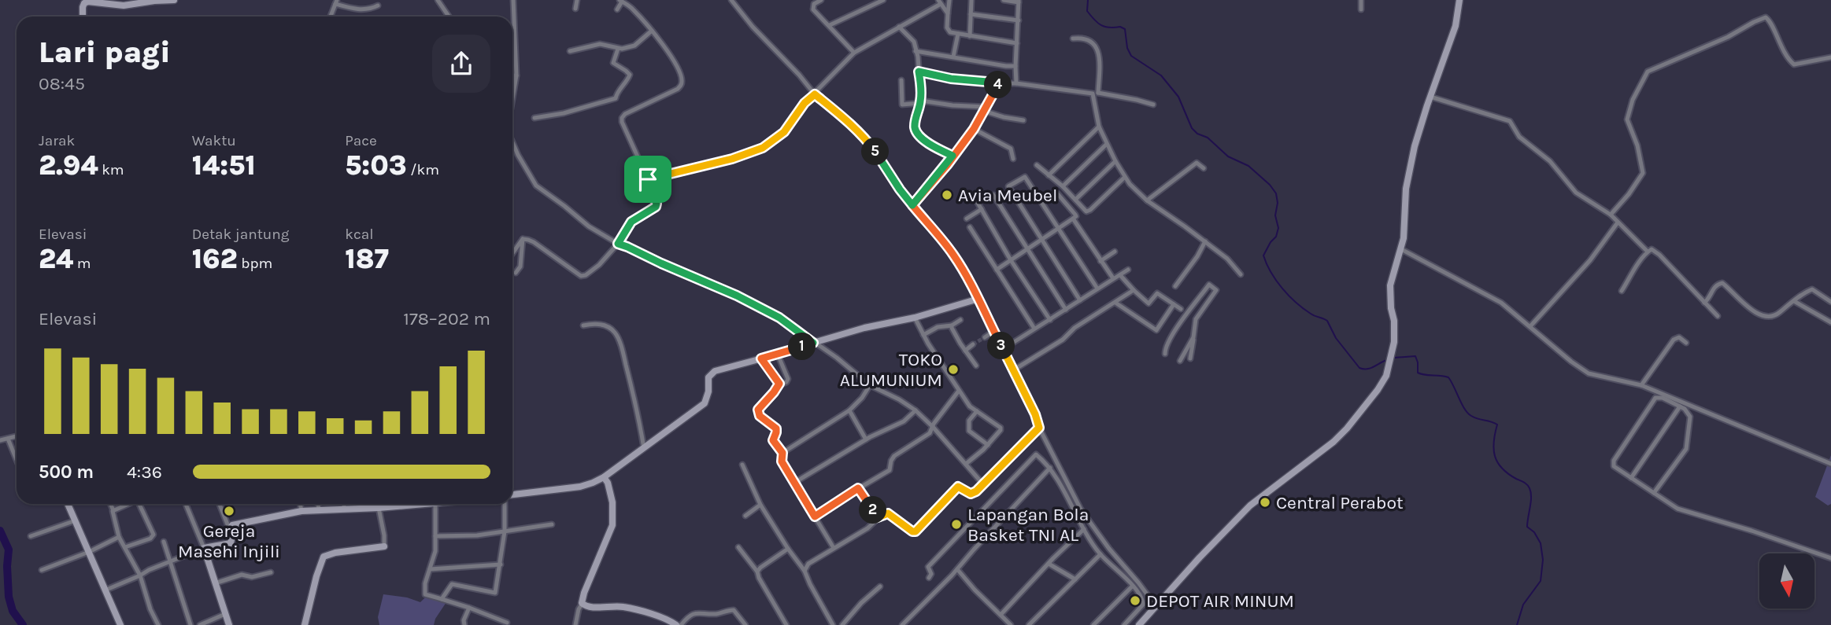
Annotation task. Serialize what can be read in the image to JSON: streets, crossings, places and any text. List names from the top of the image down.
{
  "places": [
    "Avia Meubel",
    "TOKO ALUMUNIUM",
    "Central Perabot",
    "Gereja Masehi Injili",
    "Lapangan Bola Basket TNI AL",
    "DEPOT AIR MINUM"
  ],
  "north": "bottom",
  "page": {
    "heading": ["Lari pagi", "08:45"],
    "pins": [
      "4",
      "5",
      "3",
      "1",
      "2"
    ],
    "stats": [
      ["Jarak", "2.94 km"],
      ["Waktu", "14:51"],
      ["Pace", "5:03 /km"],
      ["Elevasi", "24 m"],
      ["Detak jantung", "162 bpm"],
      ["kcal", "187"]
    ],
    "chart": ["Elevasi", "178–202 m"],
    "list": [
      {
        "name": "500 m",
        "note": "4:36"
      }
    ]
  }
}
